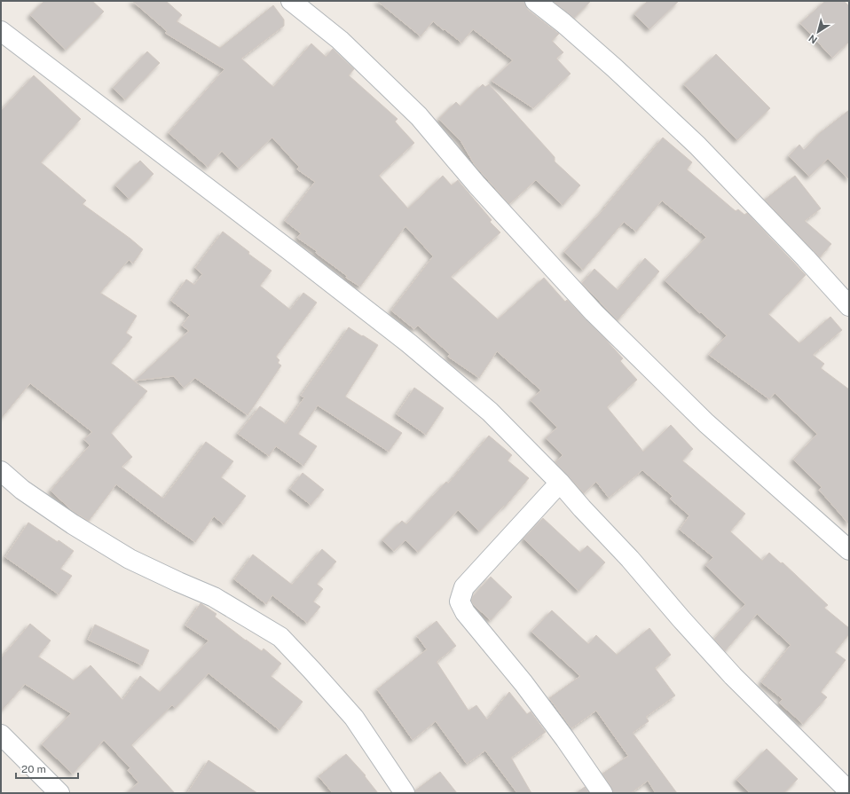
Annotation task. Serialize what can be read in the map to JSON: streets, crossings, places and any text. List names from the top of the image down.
{
  "scale_bar": "20 m",
  "north": "bottom left"
}
